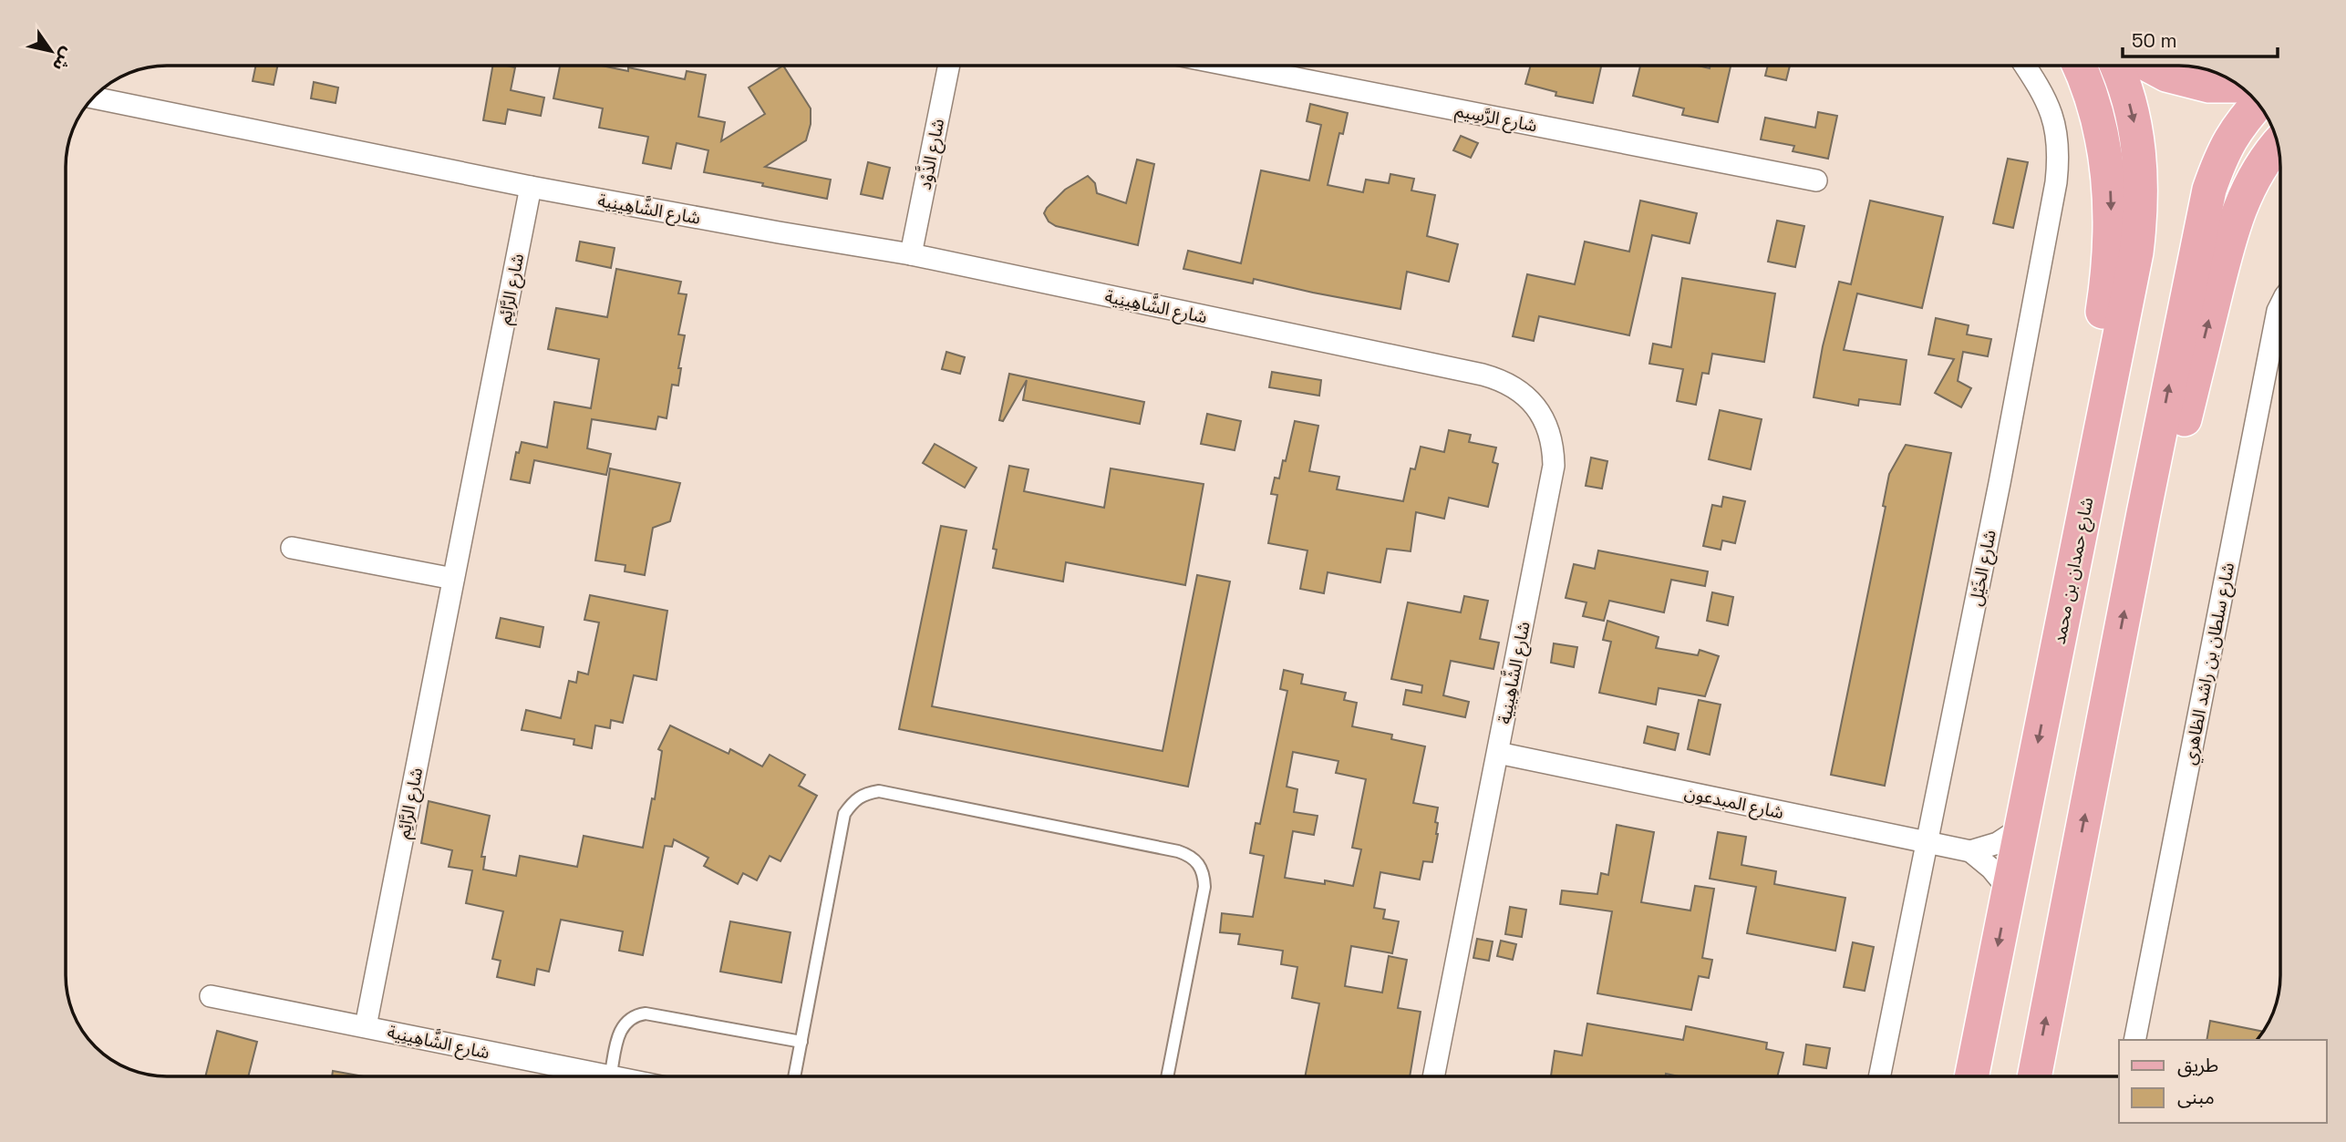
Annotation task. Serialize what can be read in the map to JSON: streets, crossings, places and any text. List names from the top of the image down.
{
  "streets": {
    "main road": ["شارع حمدان بن محمد"],
    "street": [
      "شارع الرَّسِيم",
      "شارع الذَّوْد",
      "شارع الشَّاهِينِية",
      "شارع الرَّائِم",
      "شارع الخَيْل",
      "شارع سلطان بن راشد الظاهري",
      "شارع المبدعون"
    ]
  },
  "crossings": [
    ["شارع الذَّوْد", "شارع الشَّاهِينِية"],
    ["شارع الشَّاهِينِية", "شارع الرَّائِم"],
    ["شارع الشَّاهِينِية", "شارع المبدعون"],
    ["شارع الخَيْل", "شارع المبدعون"],
    ["شارع حمدان بن محمد", "شارع المبدعون"]
  ],
  "legend": ["طريق", "مبنى"],
  "scale_bar": "50 m",
  "north": "bottom right"
}
